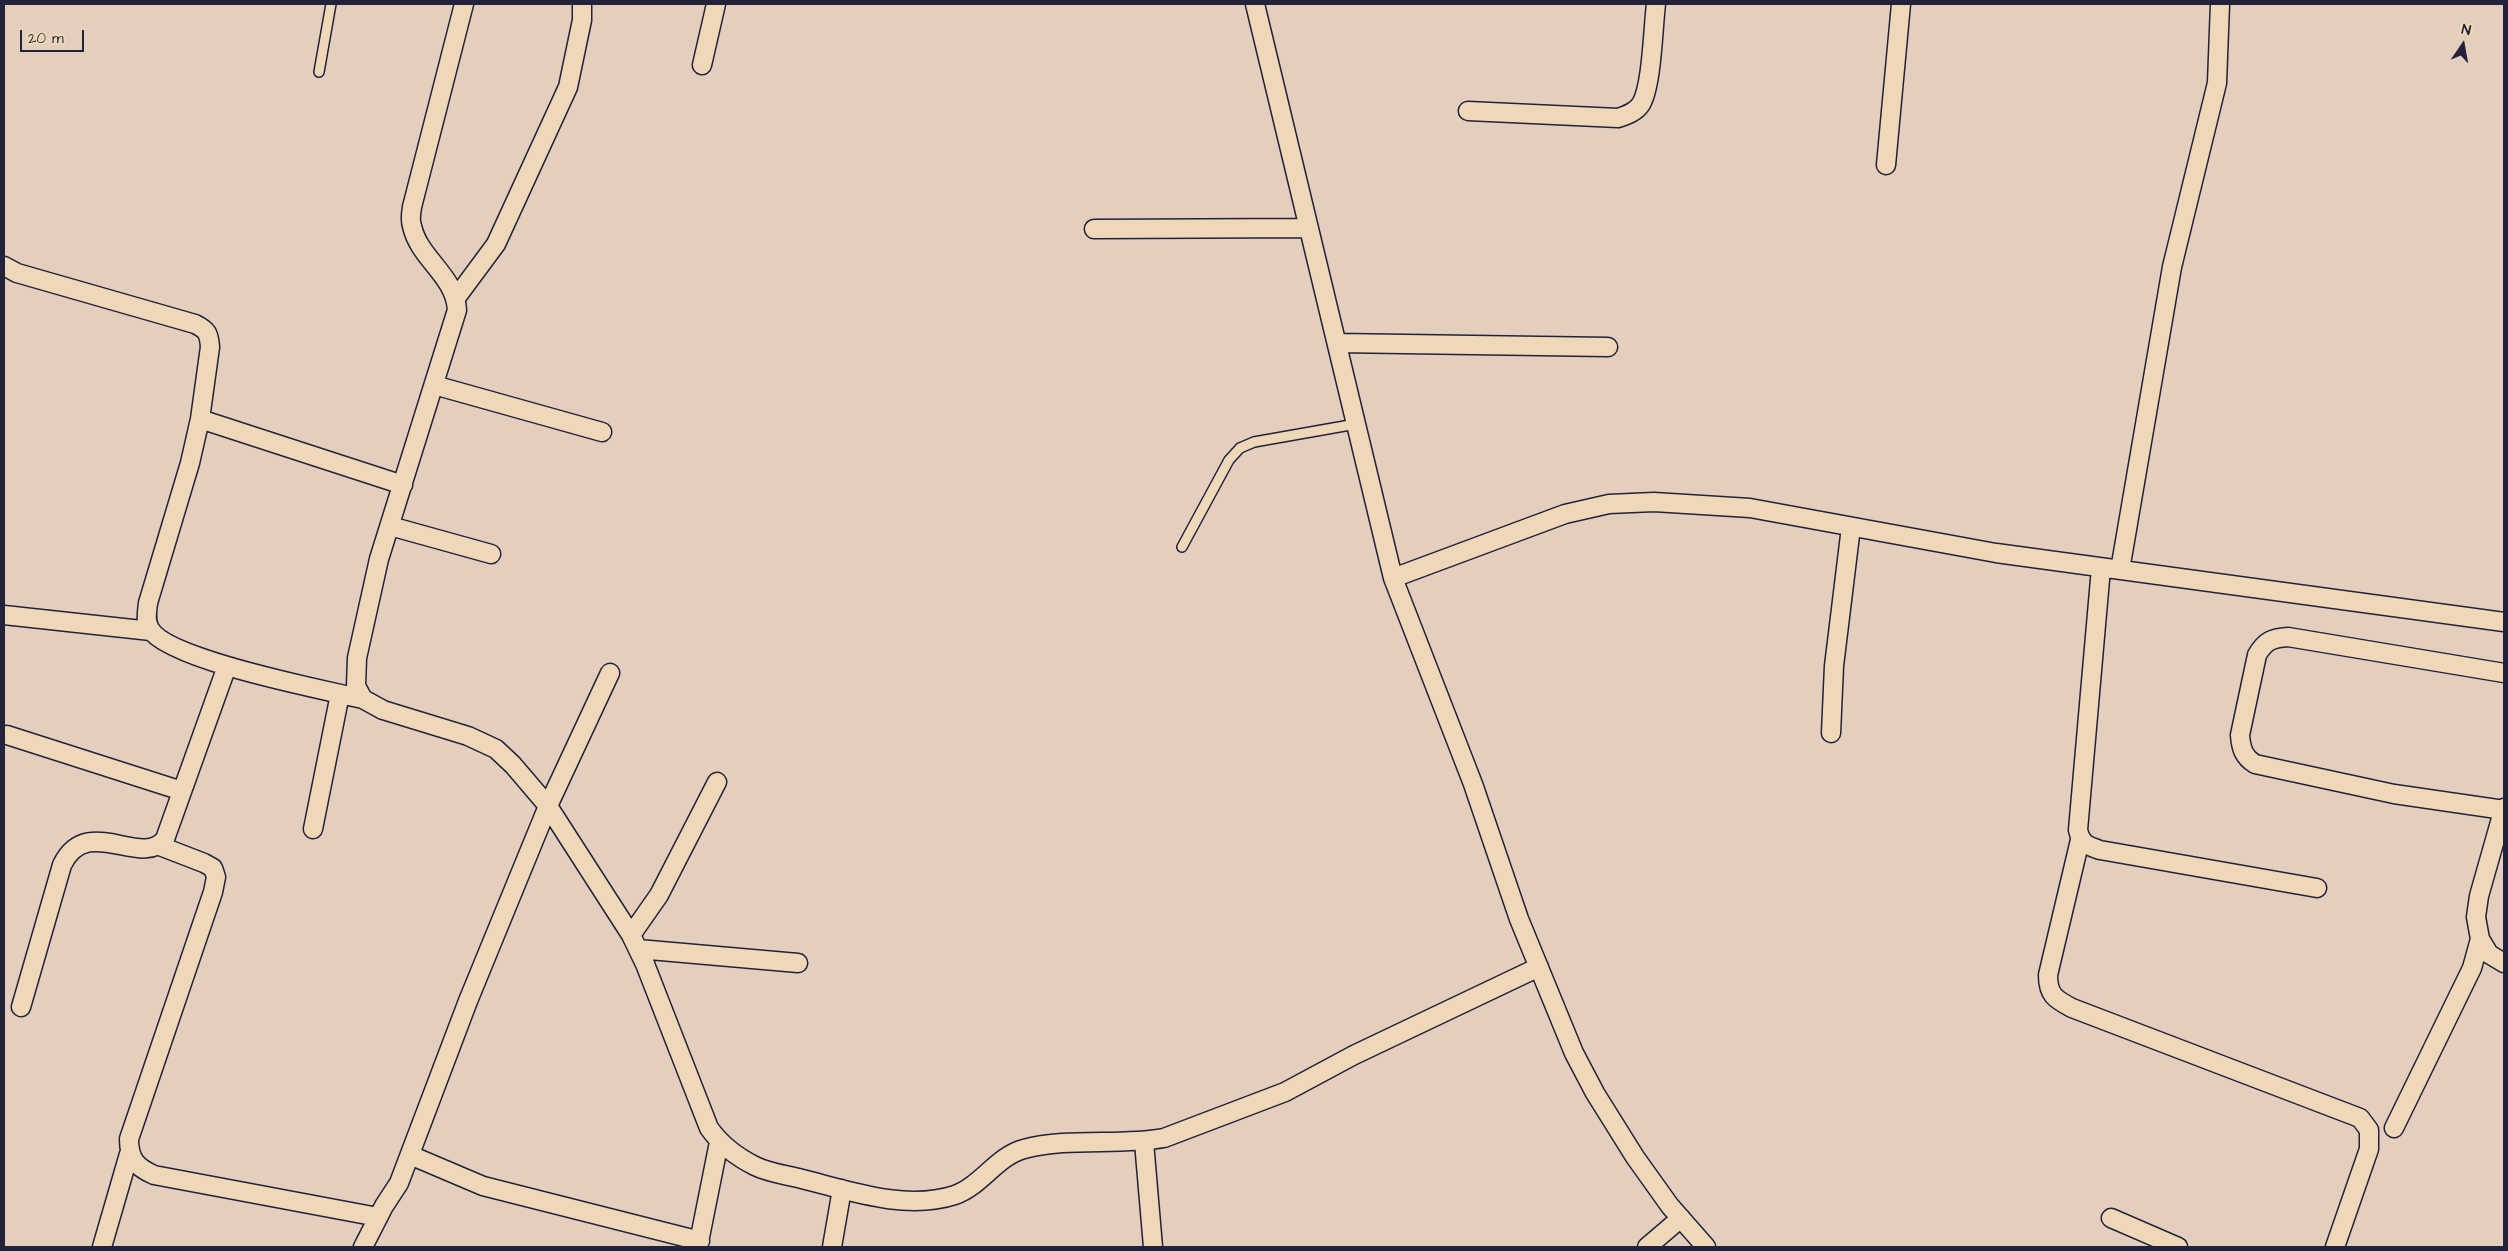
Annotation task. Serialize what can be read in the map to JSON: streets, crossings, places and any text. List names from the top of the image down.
{
  "scale_bar": "20 m",
  "north": "top"
}
